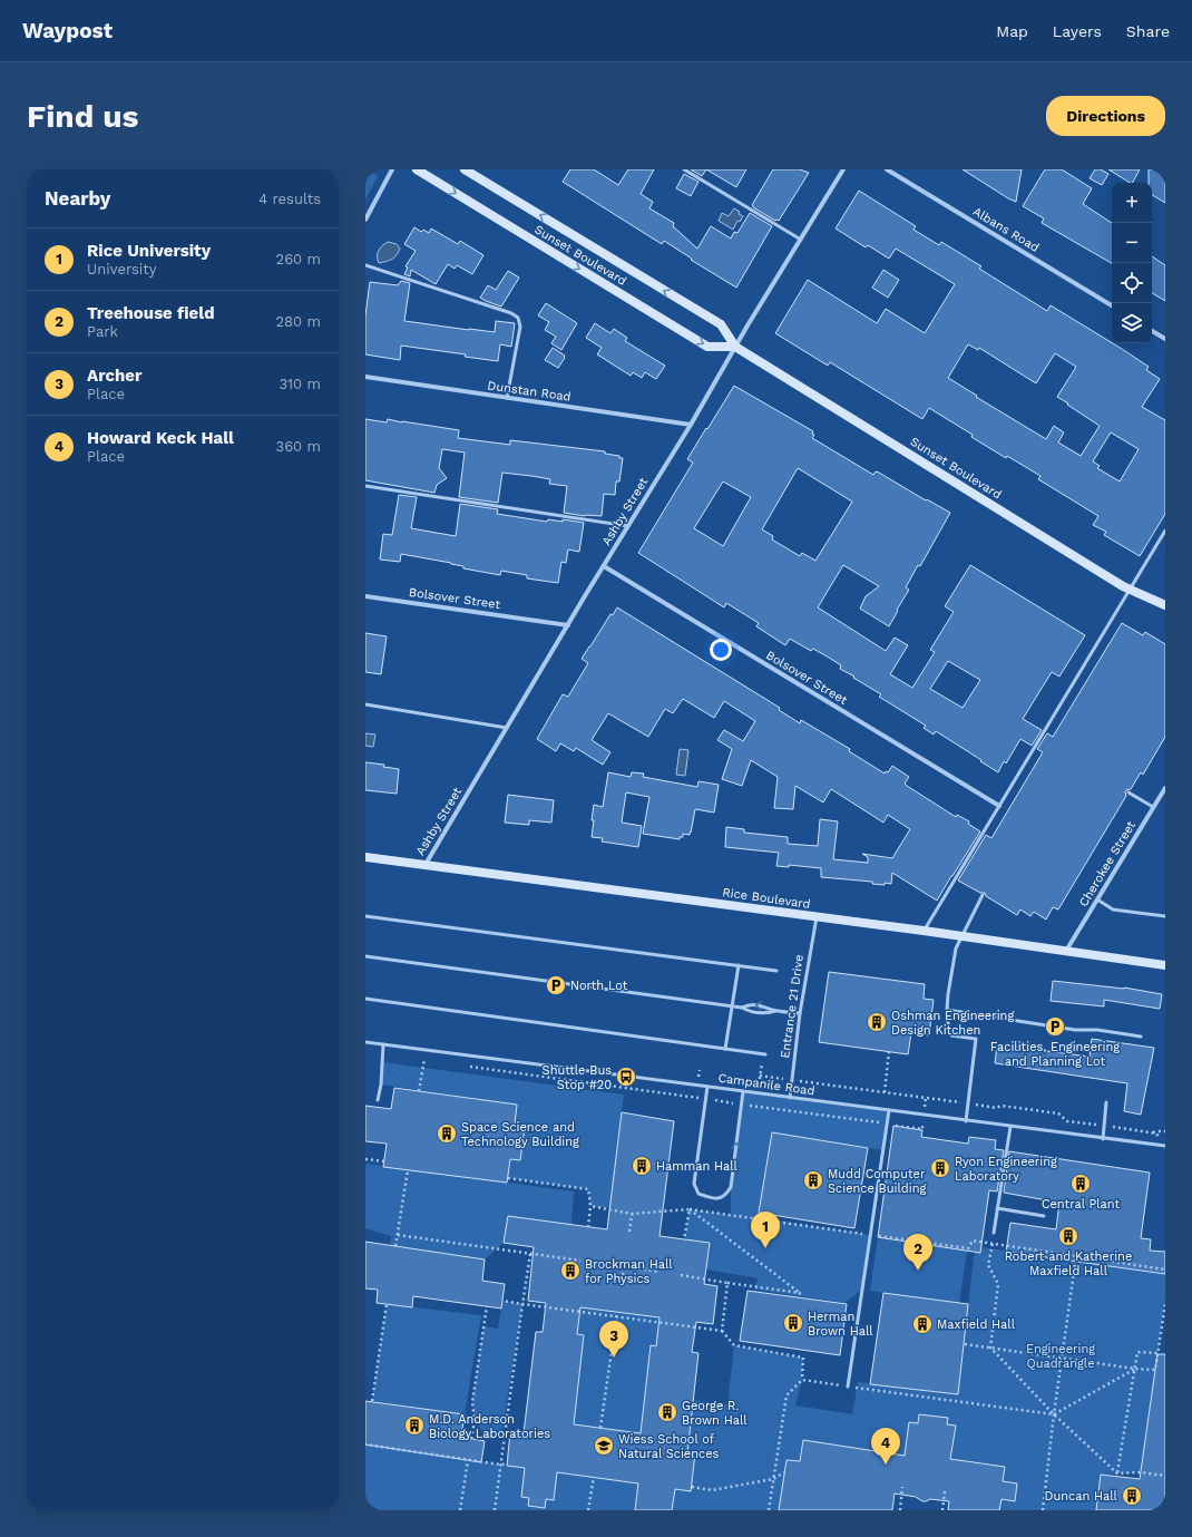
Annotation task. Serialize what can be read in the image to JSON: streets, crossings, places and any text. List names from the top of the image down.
{
  "streets": {
    "street": [
      "Albans Road",
      "Sunset Boulevard",
      "Dunstan Road",
      "Ashby Street",
      "Bolsover Street",
      "Cherokee Street",
      "Rice Boulevard"
    ],
    "lane": ["Entrance 21 Drive", "Campanile Road"]
  },
  "crossings": [
    ["Sunset Boulevard", "Ashby Street"],
    ["Dunstan Road", "Ashby Street"],
    ["Ashby Street", "Bolsover Street"],
    ["Ashby Street", "Rice Boulevard"],
    ["Cherokee Street", "Rice Boulevard"],
    ["Rice Boulevard", "Entrance 21 Drive"],
    ["Entrance 21 Drive", "Campanile Road"]
  ],
  "parks": ["Engineering Quadrangle"],
  "places": {
    "parking": ["North Lot", "Facilities, Engineering and Planning Lot"],
    "building": [
      "Oshman Engineering Design Kitchen",
      "Space Science and Technology Building",
      "Hamman Hall",
      "Ryon Engineering Laboratory",
      "Mudd Computer Science Building",
      "Central Plant",
      "Robert and Katherine Maxfield Hall",
      "Brockman Hall for Physics",
      "Herman Brown Hall",
      "Maxfield Hall",
      "George R. Brown Hall",
      "M.D. Anderson Biology Laboratories",
      "Duncan Hall"
    ],
    "bus stop": ["Shuttle Bus Stop #20"],
    "school or university": ["Wiess School of Natural Sciences"]
  },
  "page": {
    "header": "Waypost",
    "nav": ["Map", "Layers", "Share"],
    "buttons": "Directions",
    "title": "Find us",
    "heading": ["Nearby", "4 results"],
    "map_buttons": ["+", "−"],
    "list": [
      {
        "mark": "1",
        "name": "Rice University",
        "note": "University",
        "value": "260 m"
      },
      {
        "mark": "2",
        "name": "Treehouse field",
        "note": "Park",
        "value": "280 m"
      },
      {
        "mark": "3",
        "name": "Archer",
        "note": "Place",
        "value": "310 m"
      },
      {
        "mark": "4",
        "name": "Howard Keck Hall",
        "note": "Place",
        "value": "360 m"
      }
    ],
    "pins": [
      "1",
      "2",
      "3",
      "4"
    ]
  }
}
